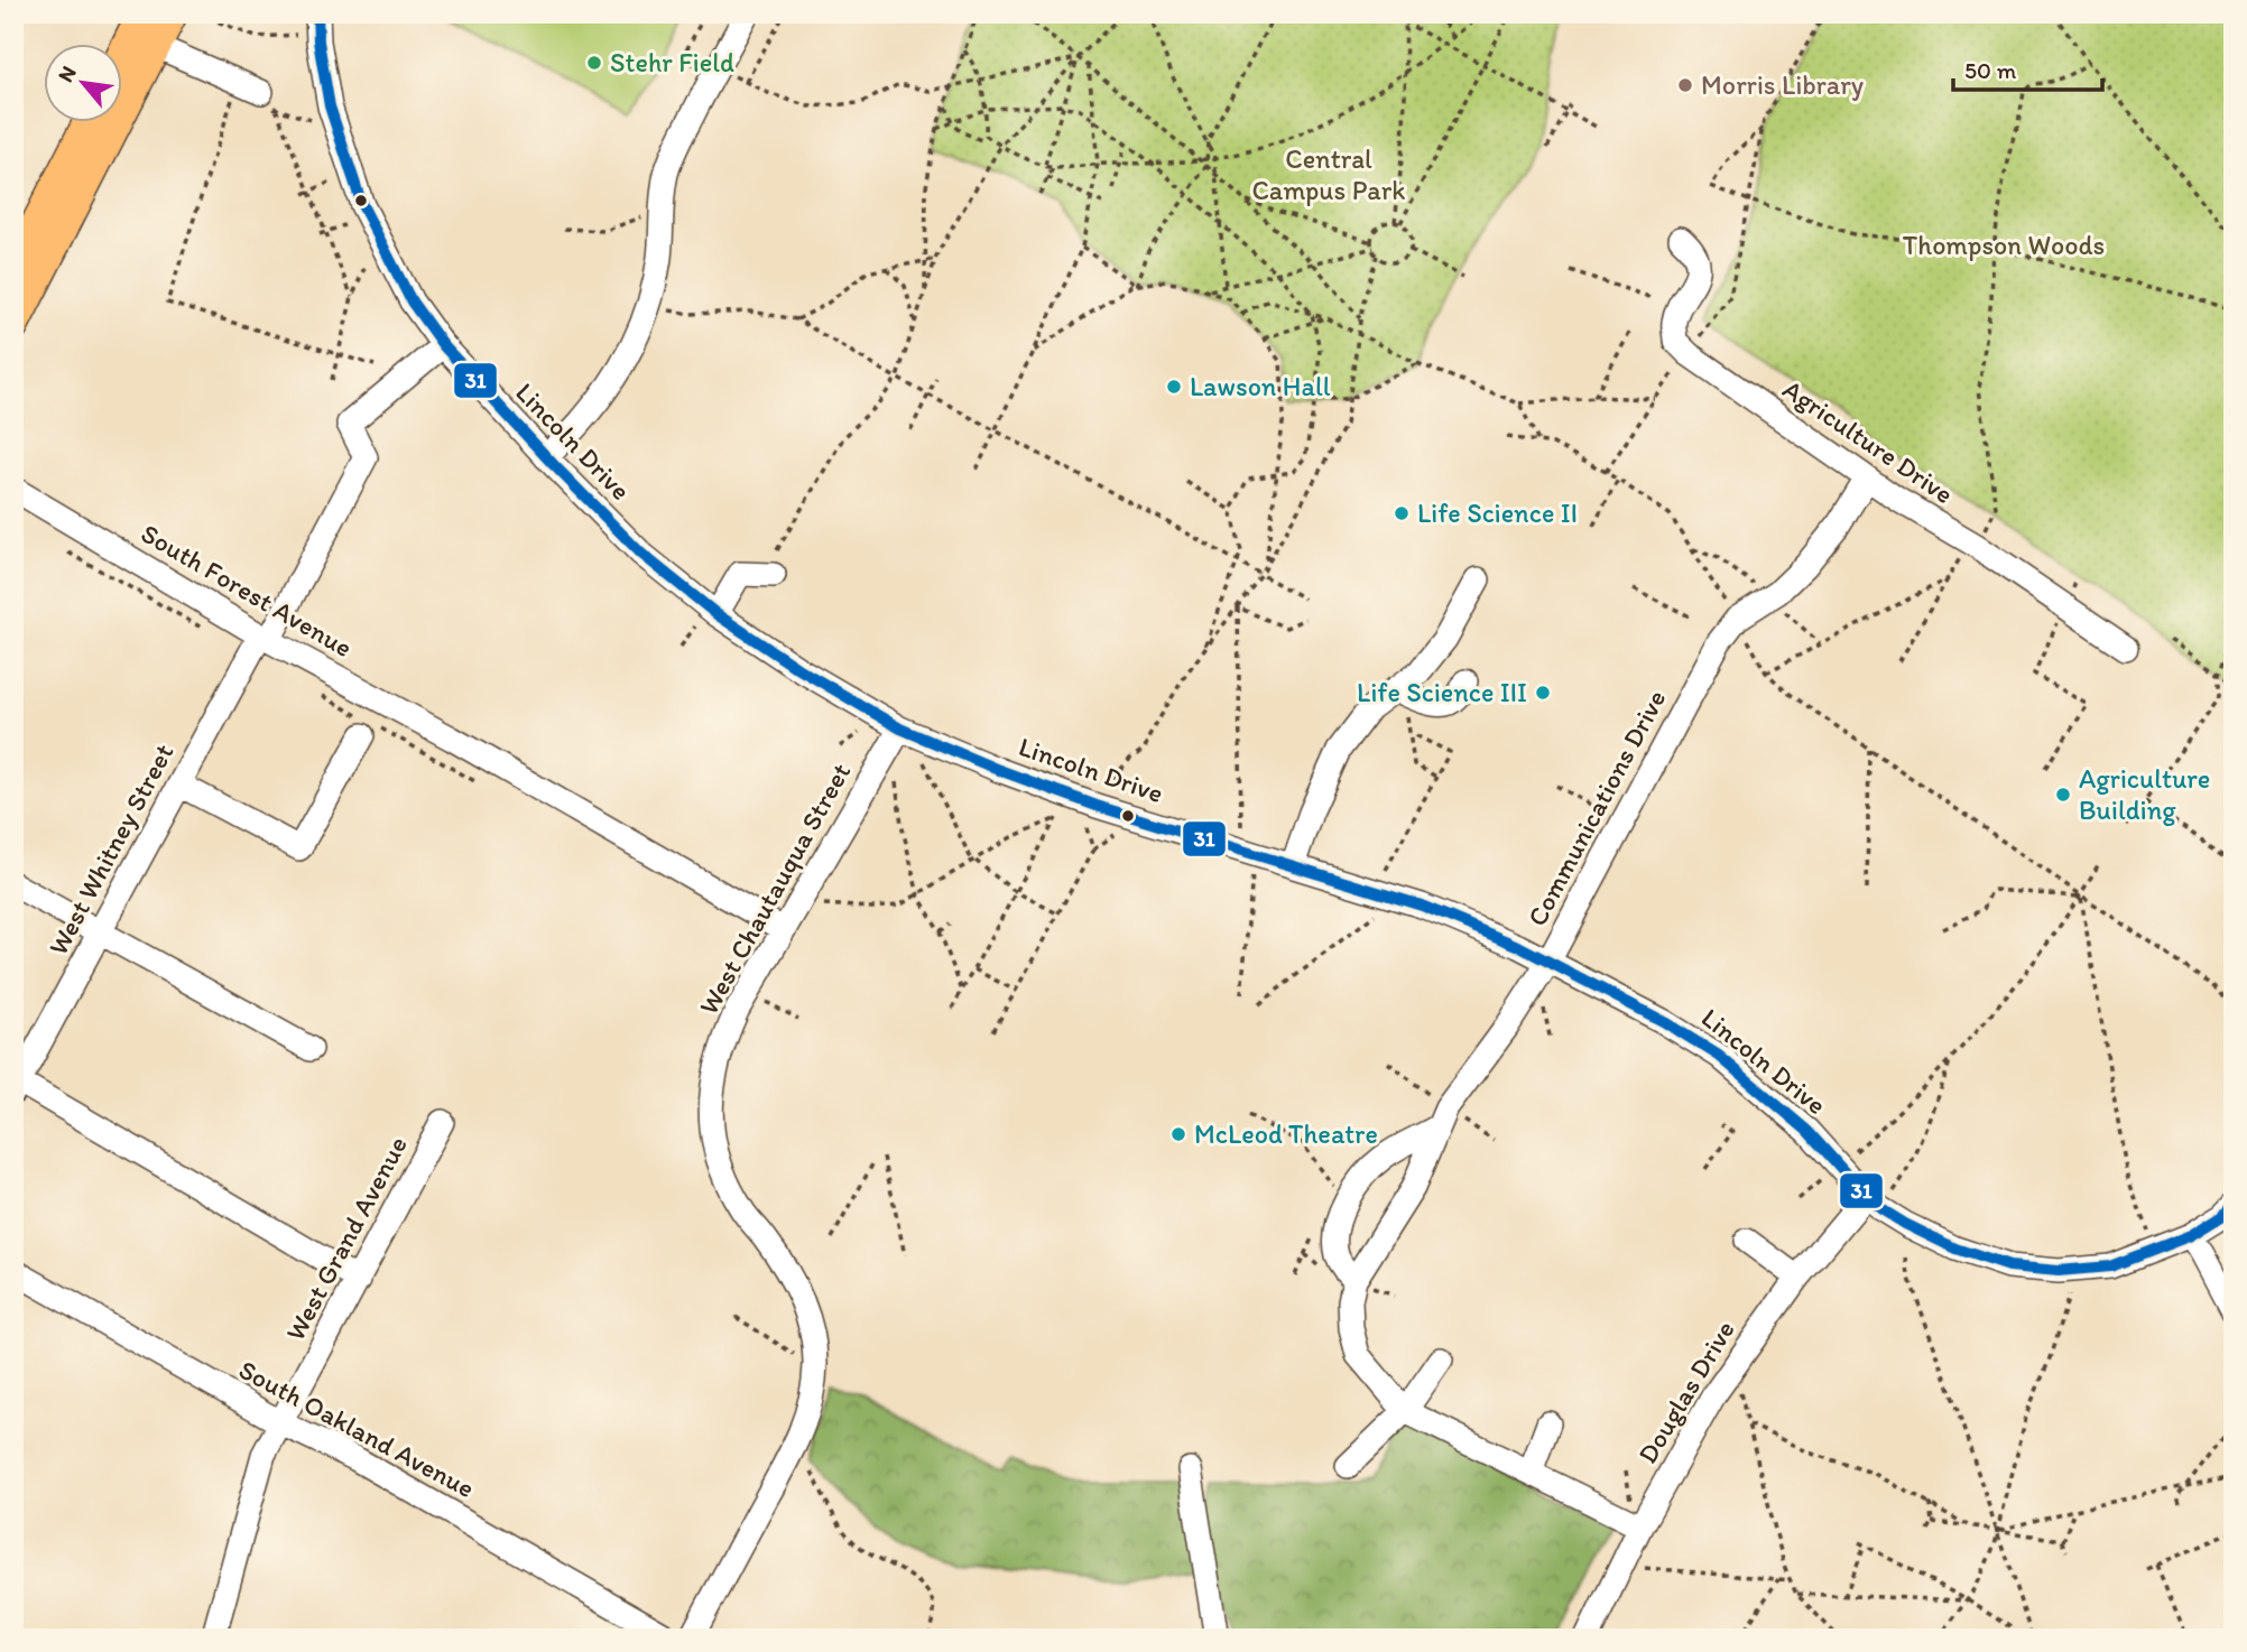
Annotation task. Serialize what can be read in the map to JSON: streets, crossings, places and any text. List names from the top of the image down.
{
  "streets": {
    "street": [
      "Lincoln Drive",
      "Agriculture Drive",
      "South Forest Avenue",
      "Communications Drive",
      "West Whitney Street",
      "West Chautauqua Street",
      "West Grand Avenue",
      "Douglas Drive",
      "South Oakland Avenue"
    ]
  },
  "crossings": [
    ["Lincoln Drive", "Communications Drive"],
    ["Lincoln Drive", "West Whitney Street"],
    ["Lincoln Drive", "West Chautauqua Street"],
    ["Lincoln Drive", "Douglas Drive"],
    ["Agriculture Drive", "Communications Drive"],
    ["South Forest Avenue", "West Whitney Street"],
    ["South Forest Avenue", "West Chautauqua Street"],
    ["Communications Drive", "Douglas Drive"],
    ["West Grand Avenue", "South Oakland Avenue"]
  ],
  "parks": ["Central Campus Park", "Thompson Woods"],
  "places": [
    "Stehr Field",
    "Morris Library",
    "Lawson Hall",
    "Life Science II",
    "Life Science III",
    "Agriculture Building",
    "McLeod Theatre"
  ],
  "lines": ["transit line 31"],
  "scale_bar": "50 m",
  "north": "top left"
}
